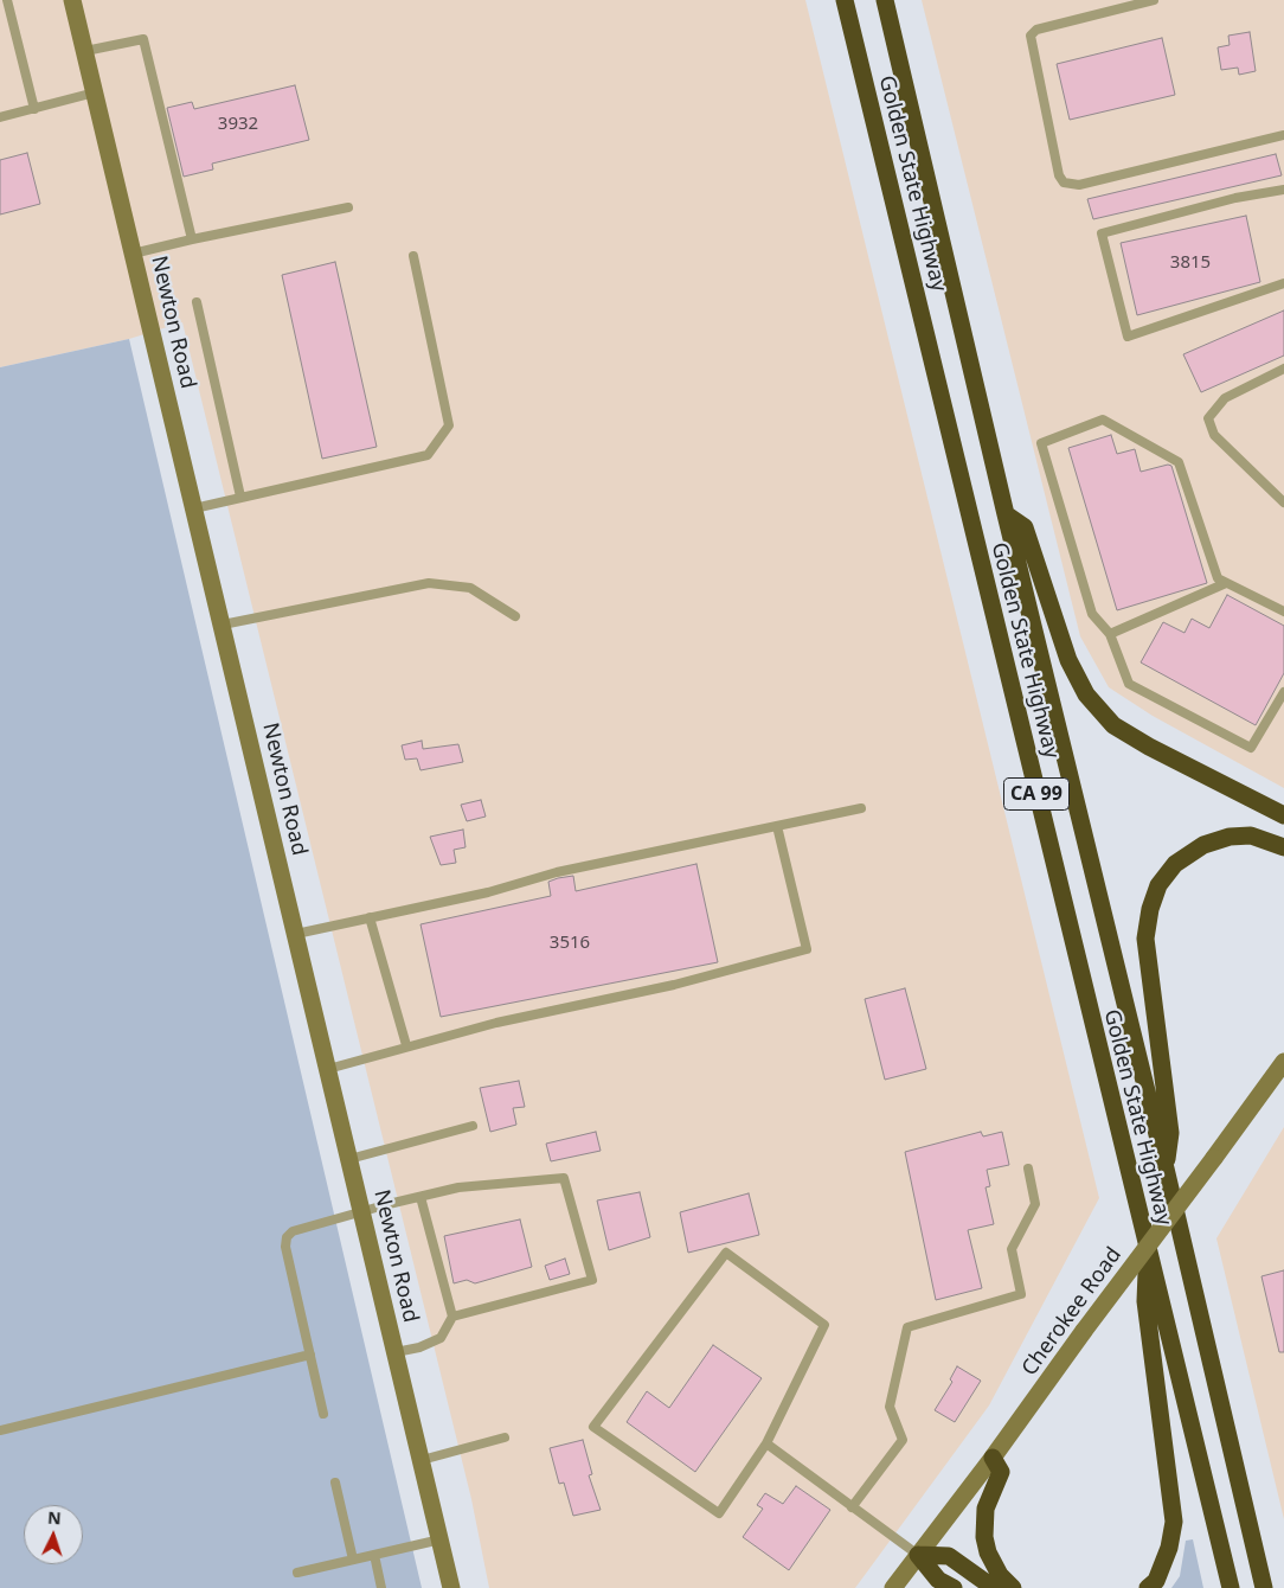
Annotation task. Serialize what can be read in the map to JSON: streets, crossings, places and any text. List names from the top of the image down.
{
  "streets": {
    "highway": ["Golden State Highway", "CA 99"],
    "street": ["Newton Road", "Cherokee Road"]
  },
  "house_numbers": ["3932", "3815", "3516"],
  "north": "top"
}
